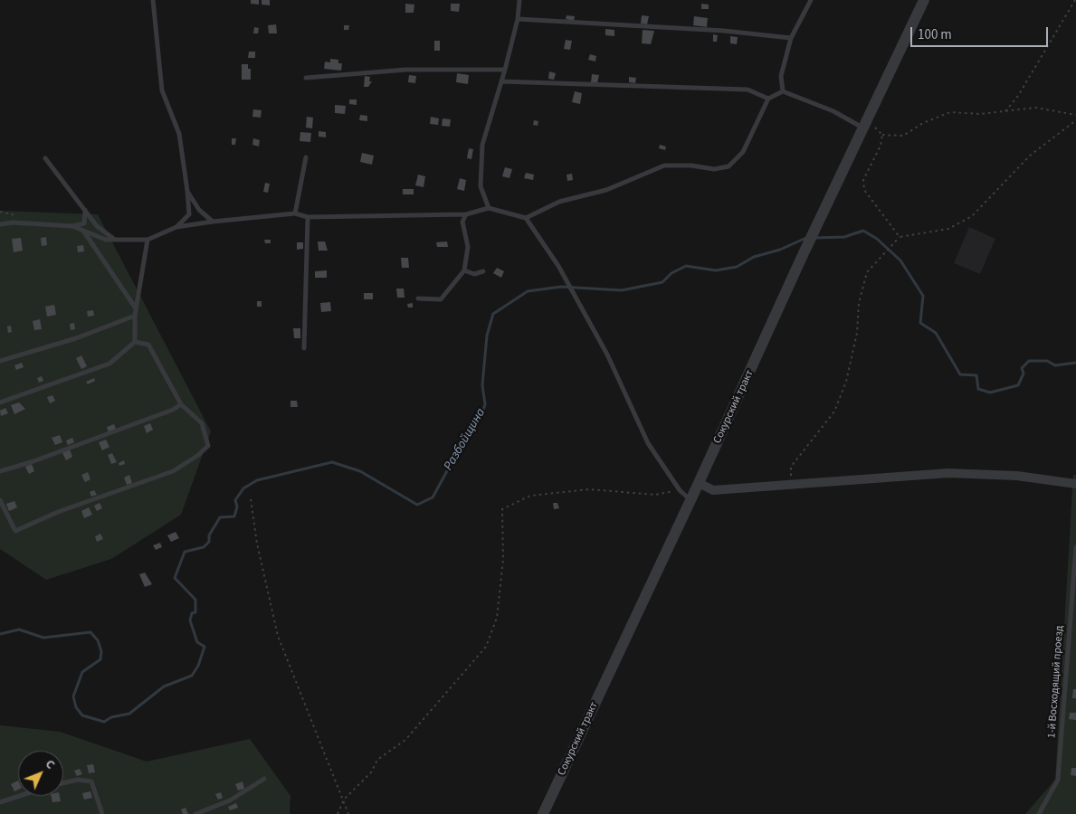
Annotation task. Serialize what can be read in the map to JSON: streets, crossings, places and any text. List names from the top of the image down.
{
  "streets": {
    "street": ["Сокурский тракт"],
    "lane": ["1-й Восходящий проезд"]
  },
  "water": ["Разбойщина"],
  "scale_bar": "100 m",
  "north": "top right"
}
